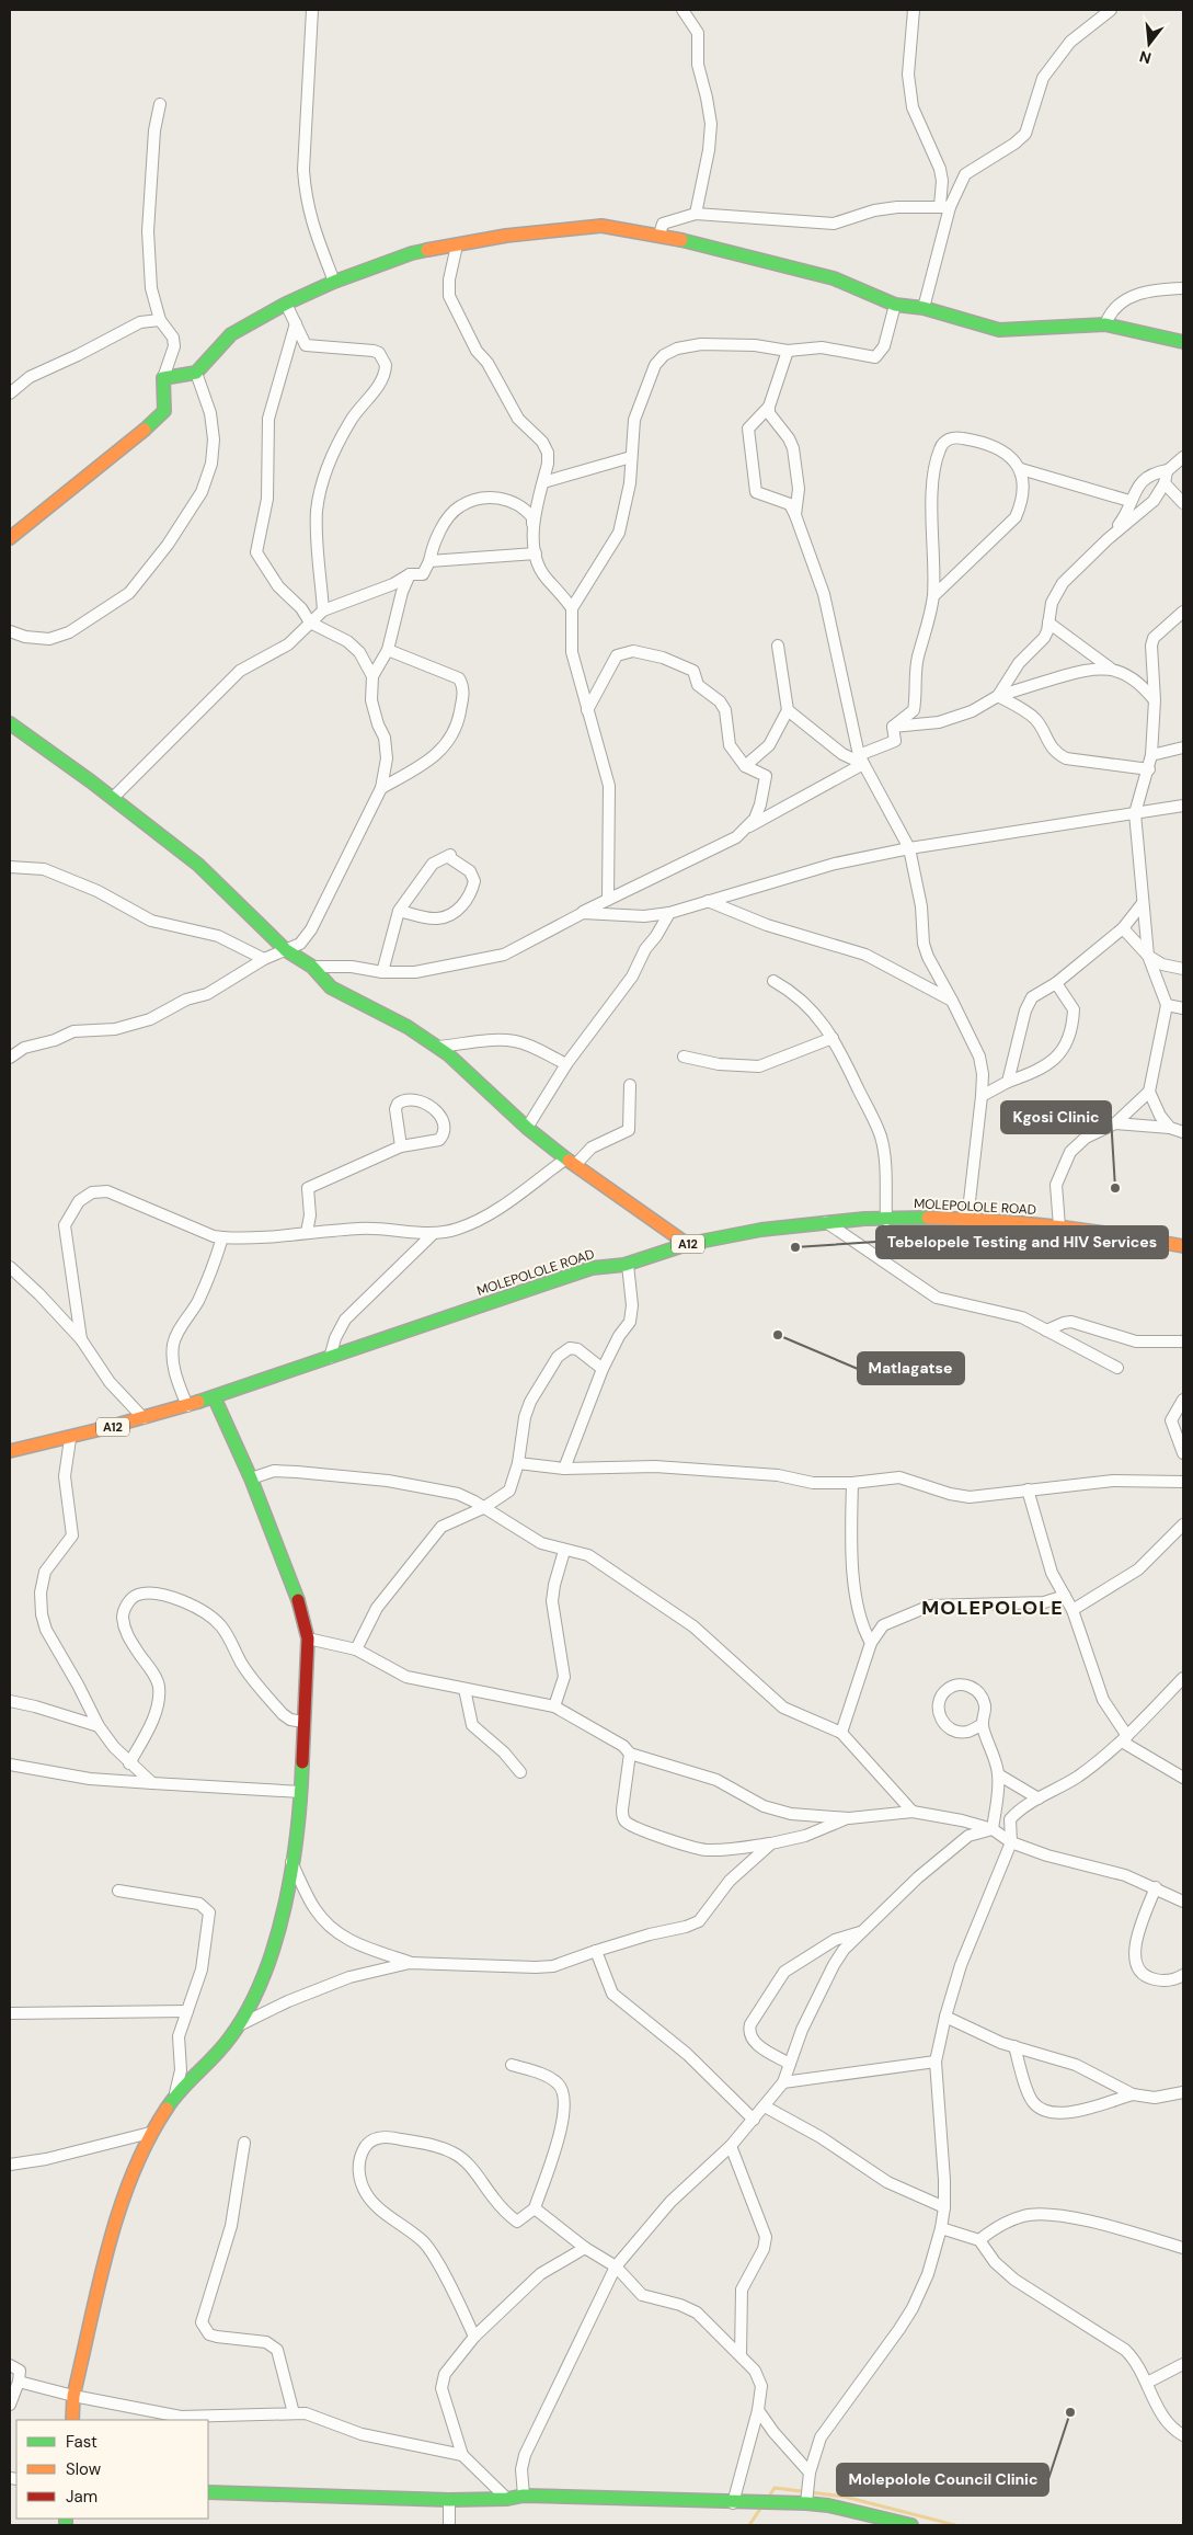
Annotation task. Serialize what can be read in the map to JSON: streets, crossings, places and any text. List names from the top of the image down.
{
  "streets": {
    "street": ["MOLEPOLOLE ROAD", "A12"]
  },
  "districts": ["MOLEPOLOLE"],
  "places": [
    "Kgosi Clinic",
    "Tebelopele Testing and HIV Services",
    "Matlagatse",
    "Molepolole Council Clinic"
  ],
  "legend": ["Fast", "Slow", "Jam"],
  "north": "bottom"
}
